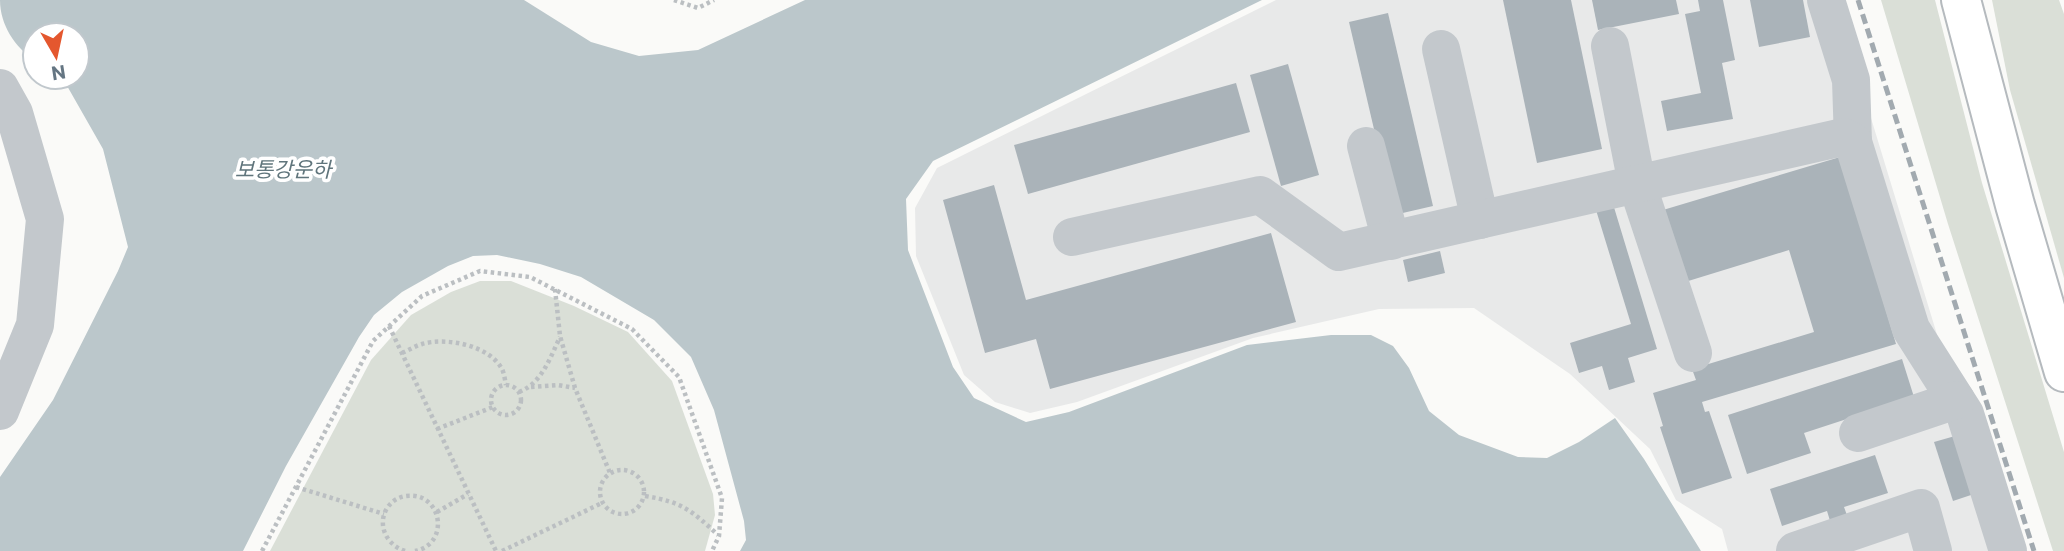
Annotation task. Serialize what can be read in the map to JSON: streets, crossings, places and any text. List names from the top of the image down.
{
  "water": ["보통강운하"],
  "north": "bottom"
}
